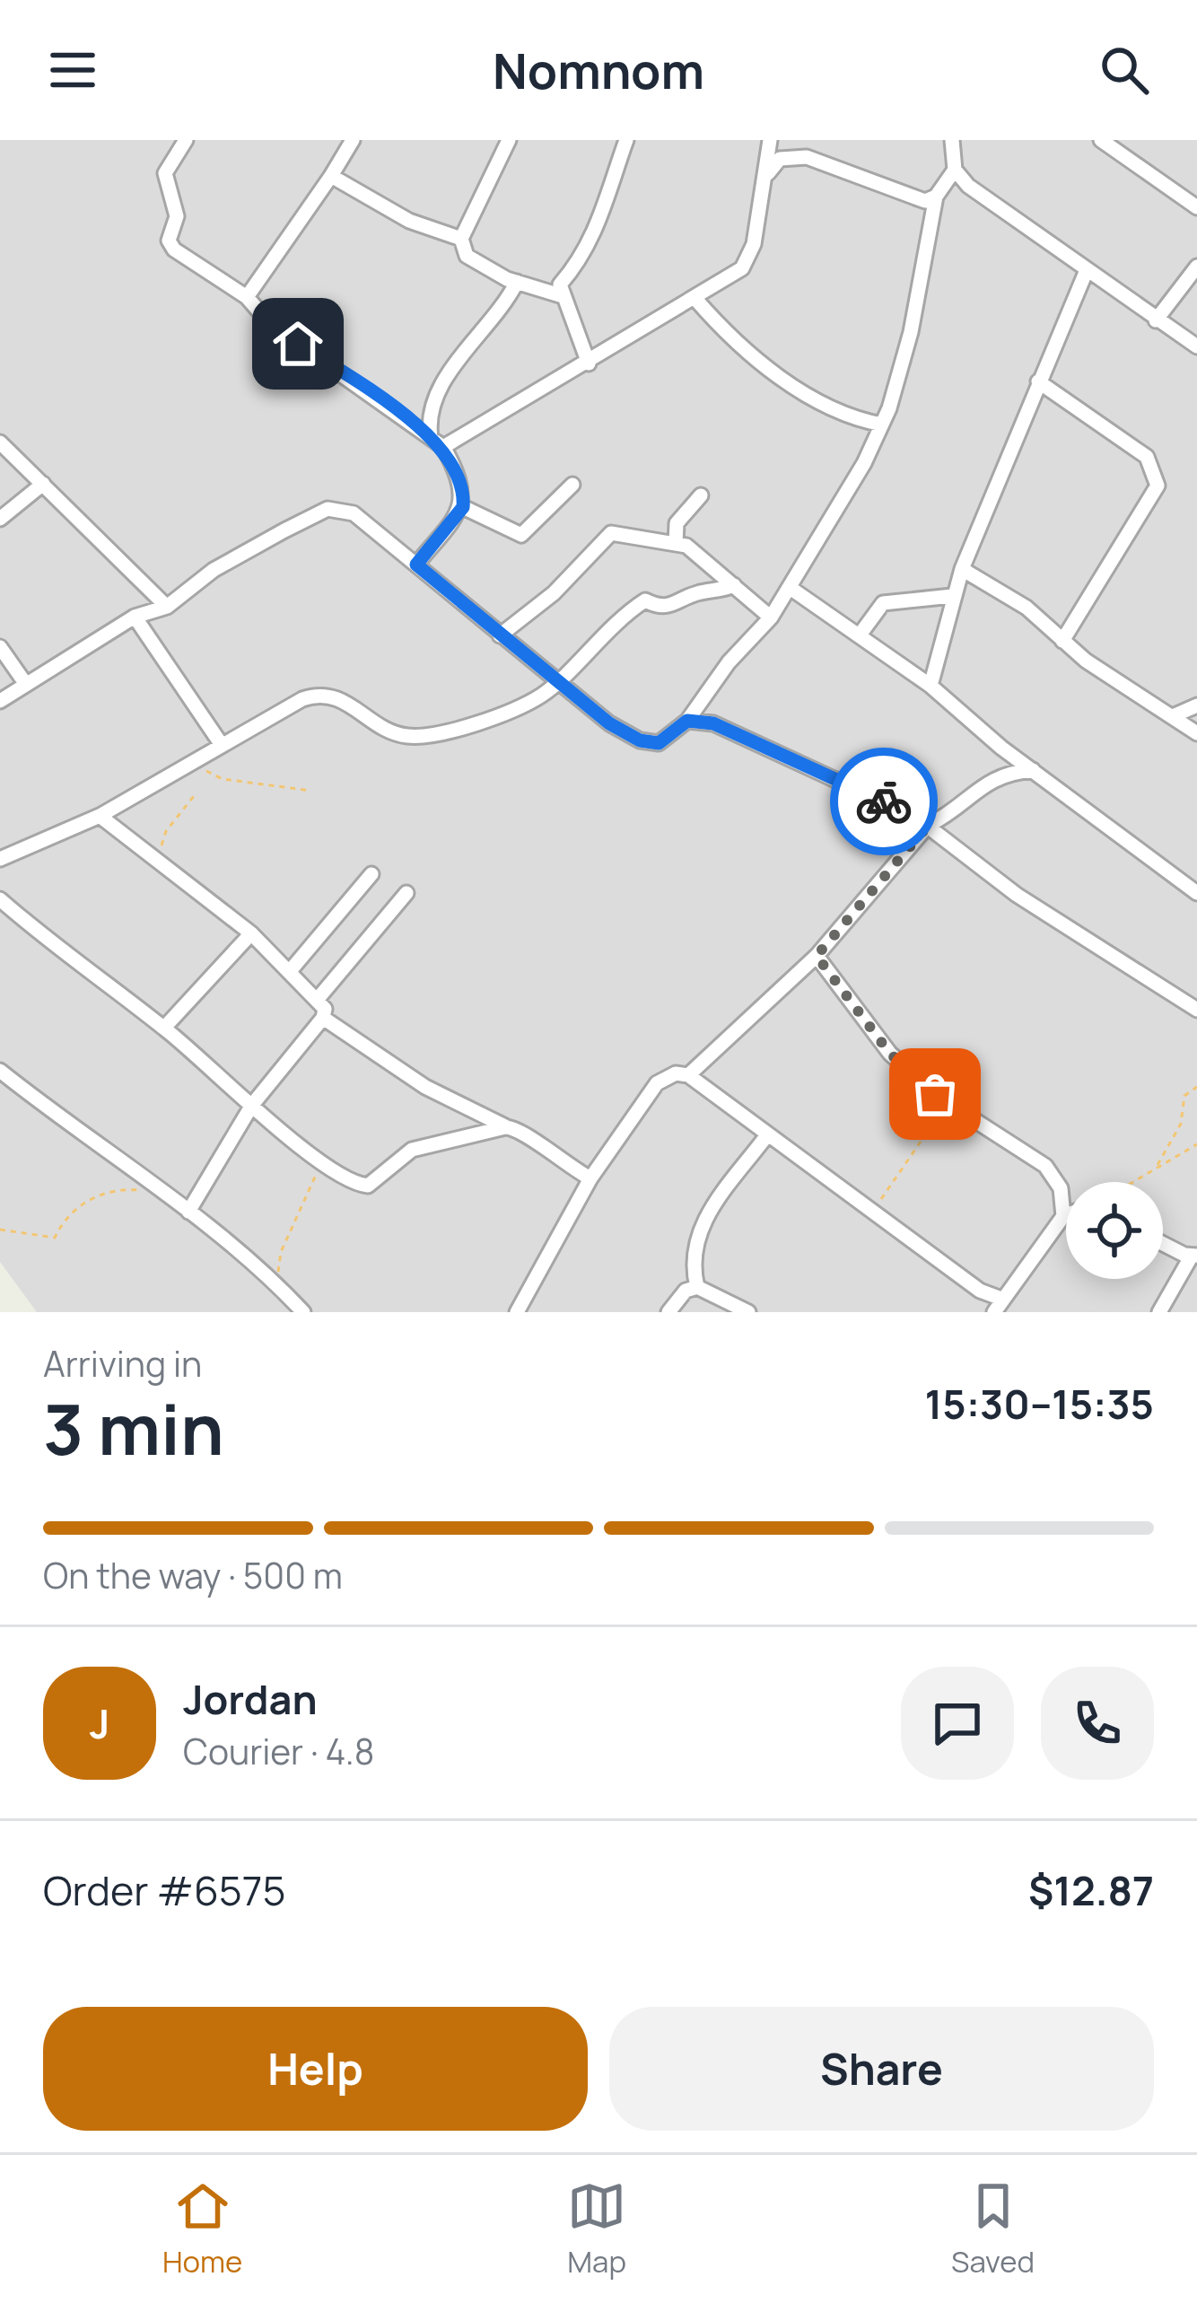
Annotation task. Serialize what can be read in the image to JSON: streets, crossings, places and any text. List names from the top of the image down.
{
  "page": {
    "header": "Nomnom",
    "heading": ["3 min", "Arriving in", "15:30–15:35"],
    "panel": [
      "Jordan",
      "Courier · 4.8",
      "Order #6575",
      "$12.87"
    ],
    "bar": "On the way · 500 m",
    "round": "J",
    "buttons": ["Help", "Share"],
    "tabs": ["Home", "Map", "Saved"]
  }
}
